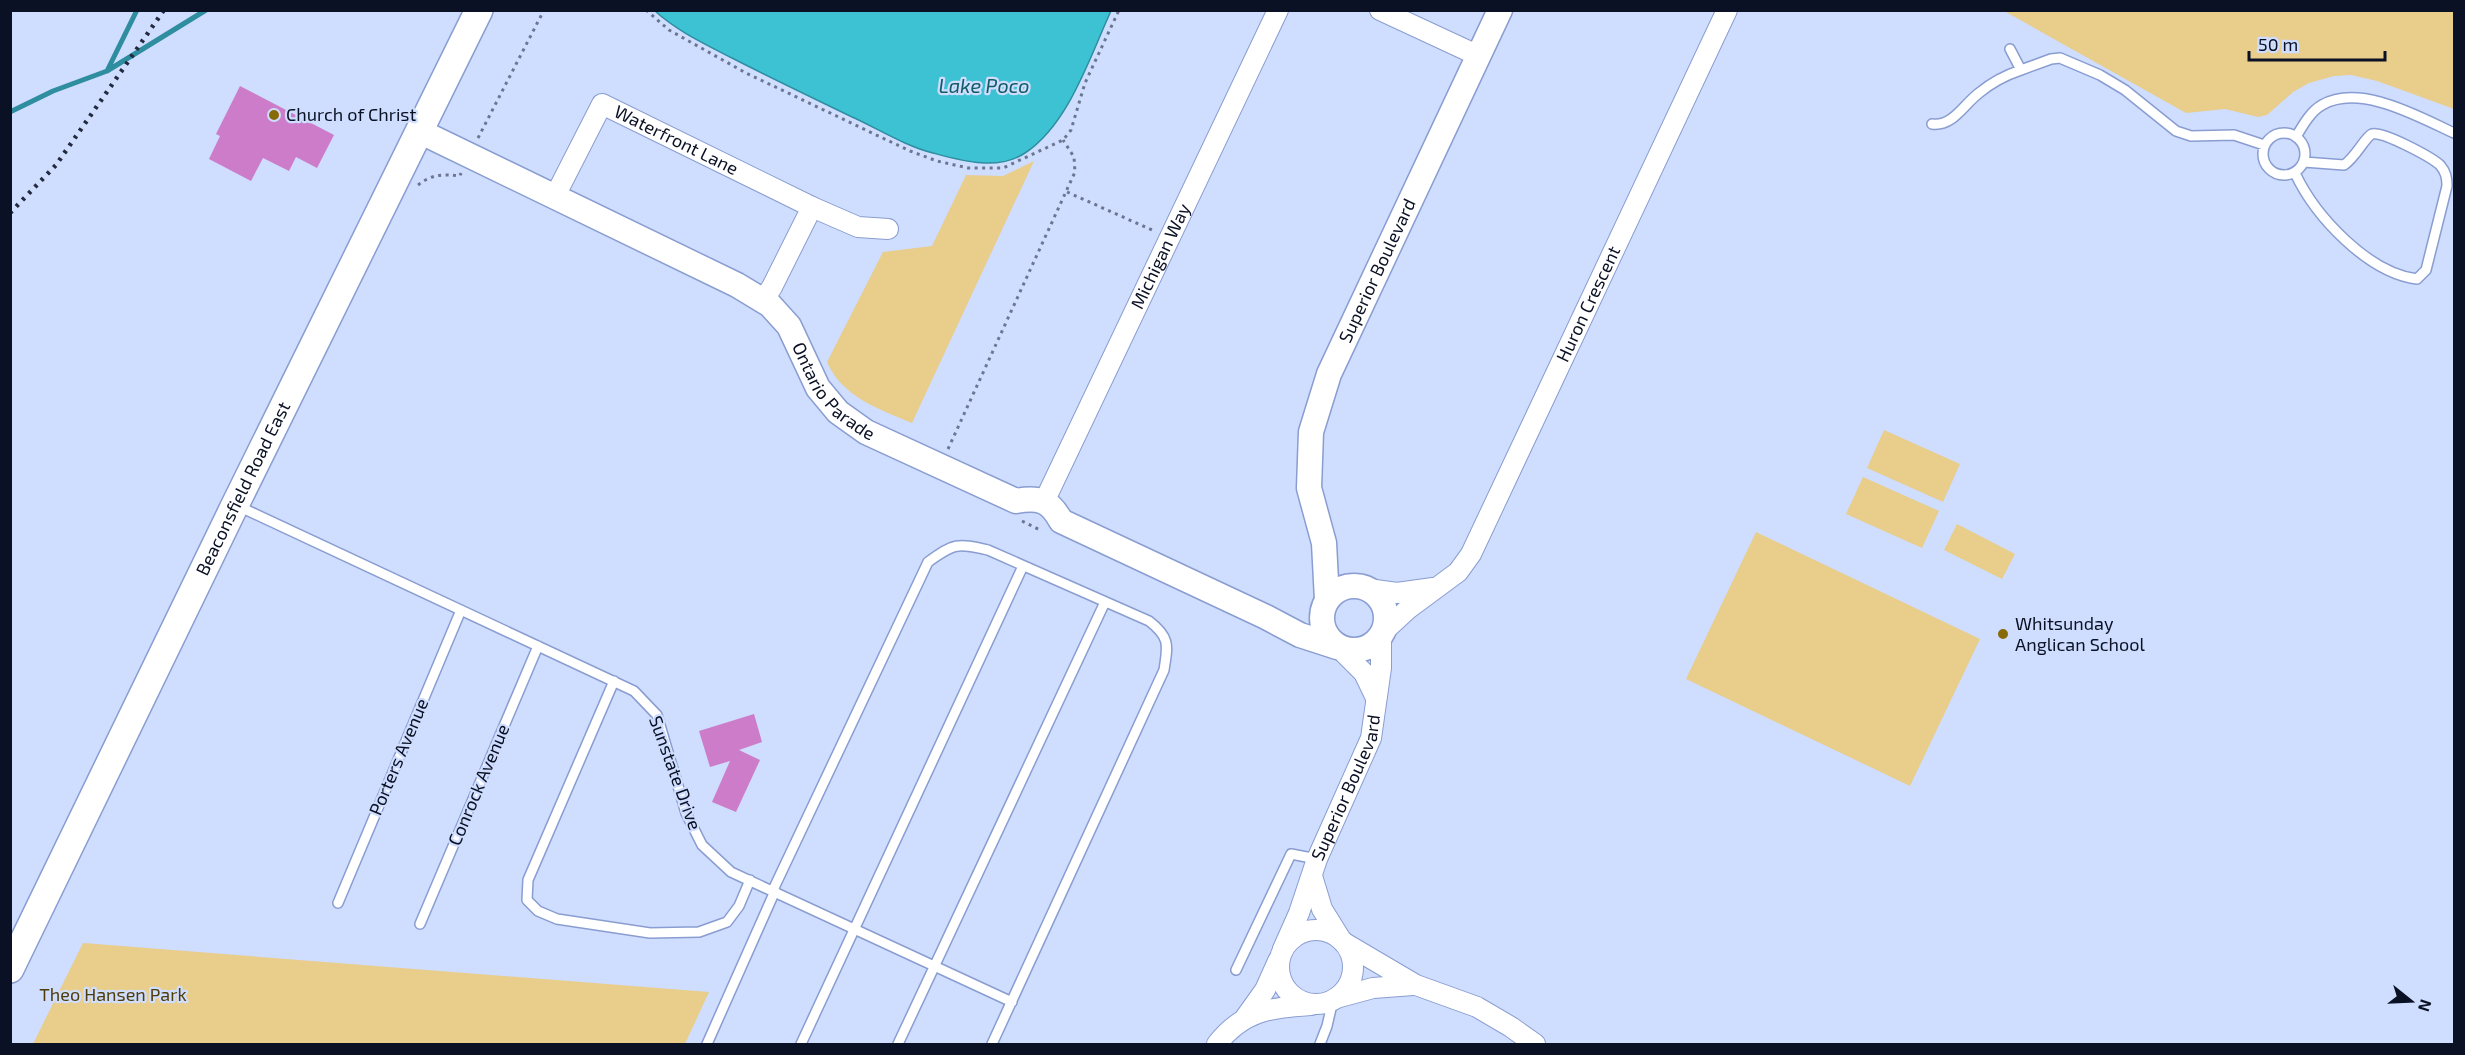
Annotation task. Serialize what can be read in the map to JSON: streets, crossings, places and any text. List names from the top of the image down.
{
  "streets": {
    "main road": ["Beaconsfield Road East"],
    "street": [
      "Waterfront Lane",
      "Michigan Way",
      "Superior Boulevard",
      "Huron Crescent",
      "Ontario Parade"
    ],
    "lane": ["Porters Avenue", "Sunstate Drive", "Conrock Avenue"]
  },
  "crossings": [
    ["Waterfront Lane", "Ontario Parade"],
    ["Michigan Way", "Ontario Parade"],
    ["Superior Boulevard", "Huron Crescent"],
    ["Ontario Parade", "Beaconsfield Road East"],
    ["Beaconsfield Road East", "Sunstate Drive"],
    ["Porters Avenue", "Sunstate Drive"],
    ["Sunstate Drive", "Conrock Avenue"]
  ],
  "water": ["Lake Poco"],
  "parks": ["Theo Hansen Park"],
  "places": ["Church of Christ", "Whitsunday Anglican School"],
  "scale_bar": "50 m",
  "north": "right"
}
